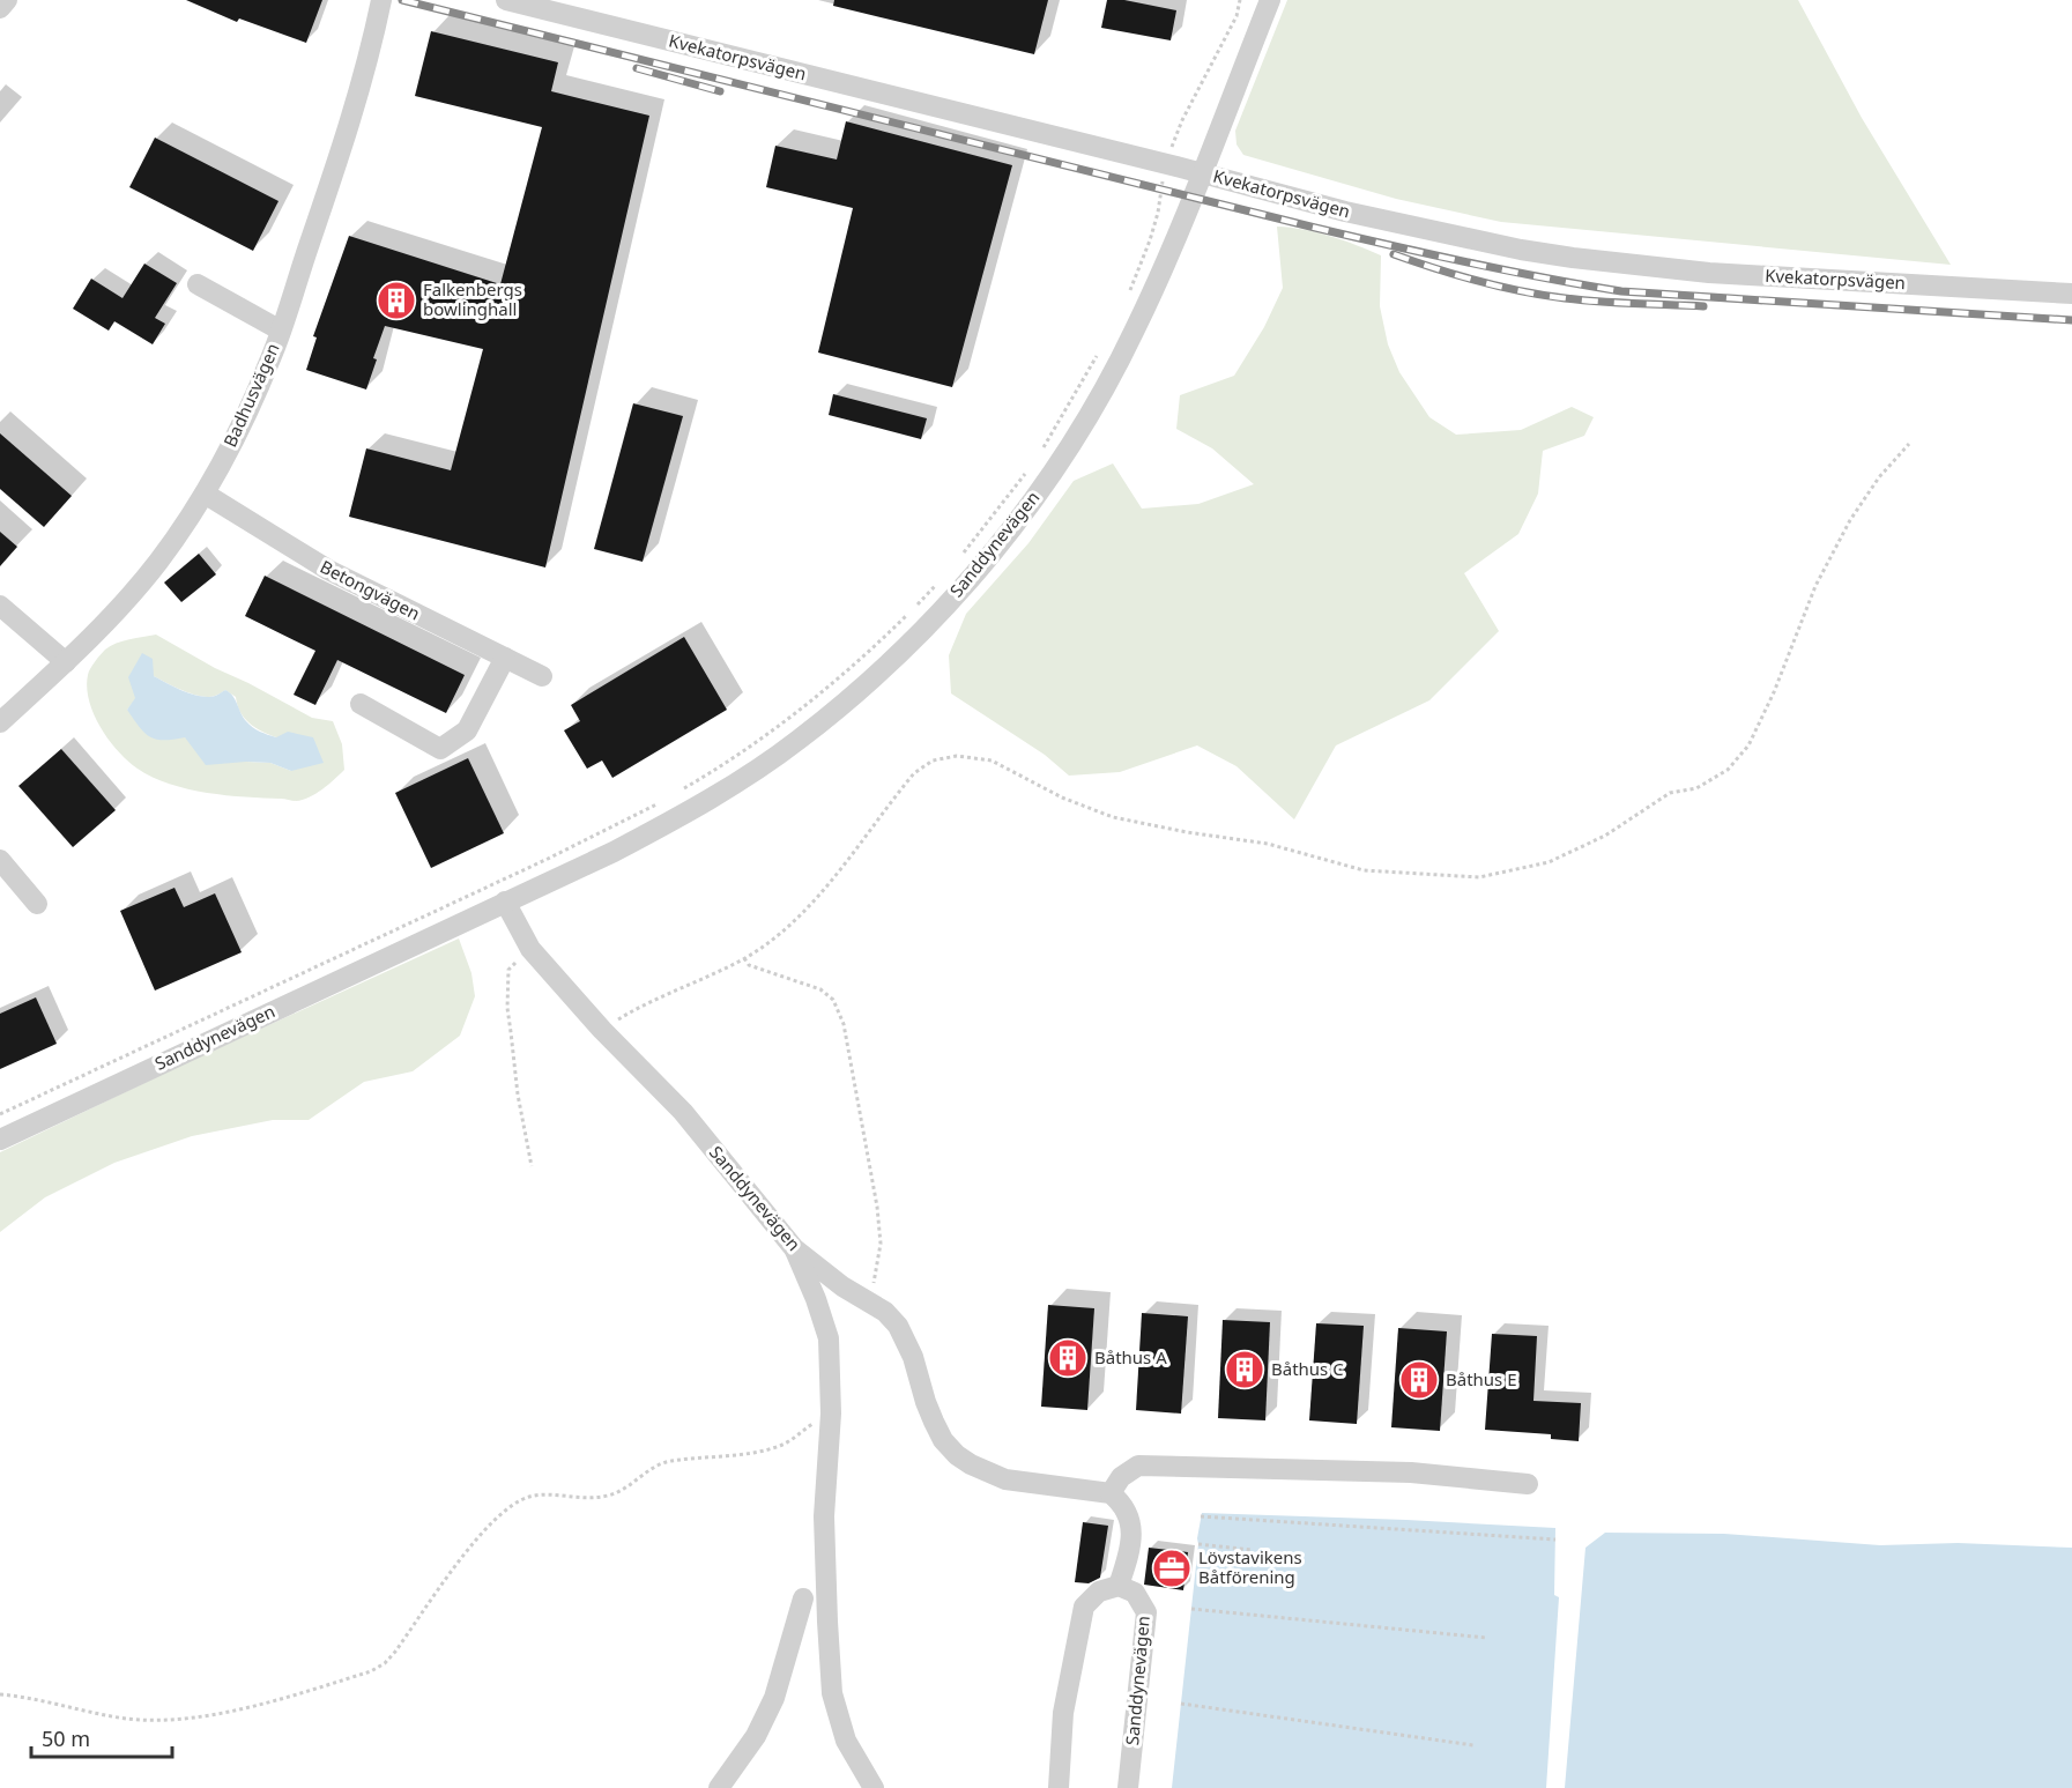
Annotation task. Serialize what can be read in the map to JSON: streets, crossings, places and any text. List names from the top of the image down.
{
  "streets": {
    "street": [
      "Kvekatorpsvägen",
      "Badhusvägen",
      "Sanddynevägen",
      "Betongvägen"
    ]
  },
  "crossings": [
    ["Kvekatorpsvägen", "Sanddynevägen"],
    ["Badhusvägen", "Betongvägen"]
  ],
  "places": {
    "building": [
      "Falkenbergs bowlinghall",
      "Båthus A",
      "Båthus C",
      "Båthus E"
    ],
    "office": ["Lövstavikens Båtförening"]
  },
  "scale_bar": "50 m"
}
